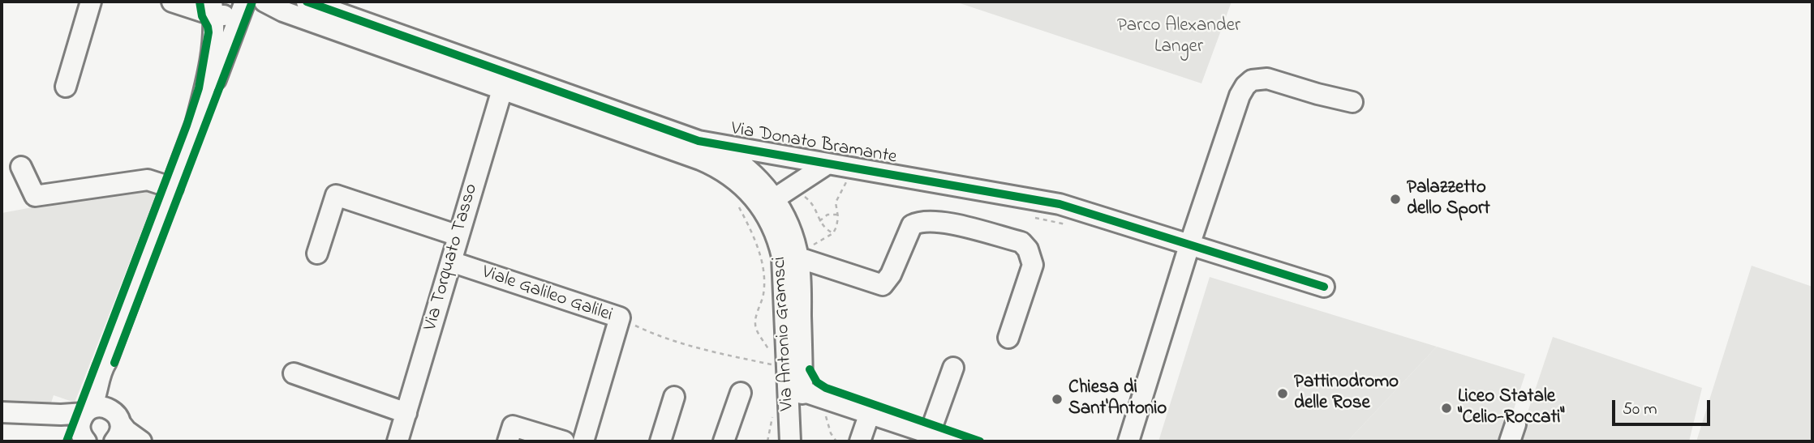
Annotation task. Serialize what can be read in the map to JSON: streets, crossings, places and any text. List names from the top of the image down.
{
  "streets": {
    "street": [
      "Via Donato Bramante",
      "Via Torquato Tasso",
      "Viale Galileo Galilei",
      "Via Antonio Gramsci"
    ]
  },
  "crossings": [
    ["Via Donato Bramante", "Via Torquato Tasso"],
    ["Via Donato Bramante", "Via Antonio Gramsci"],
    ["Via Torquato Tasso", "Viale Galileo Galilei"]
  ],
  "parks": ["Parco Alexander Langer"],
  "places": [
    "Palazzetto dello Sport",
    "Pattinodromo delle Rose",
    "Chiesa di Sant'Antonio",
    "Liceo Statale \"Celio-Roccati\""
  ],
  "scale_bar": "50 m"
}
